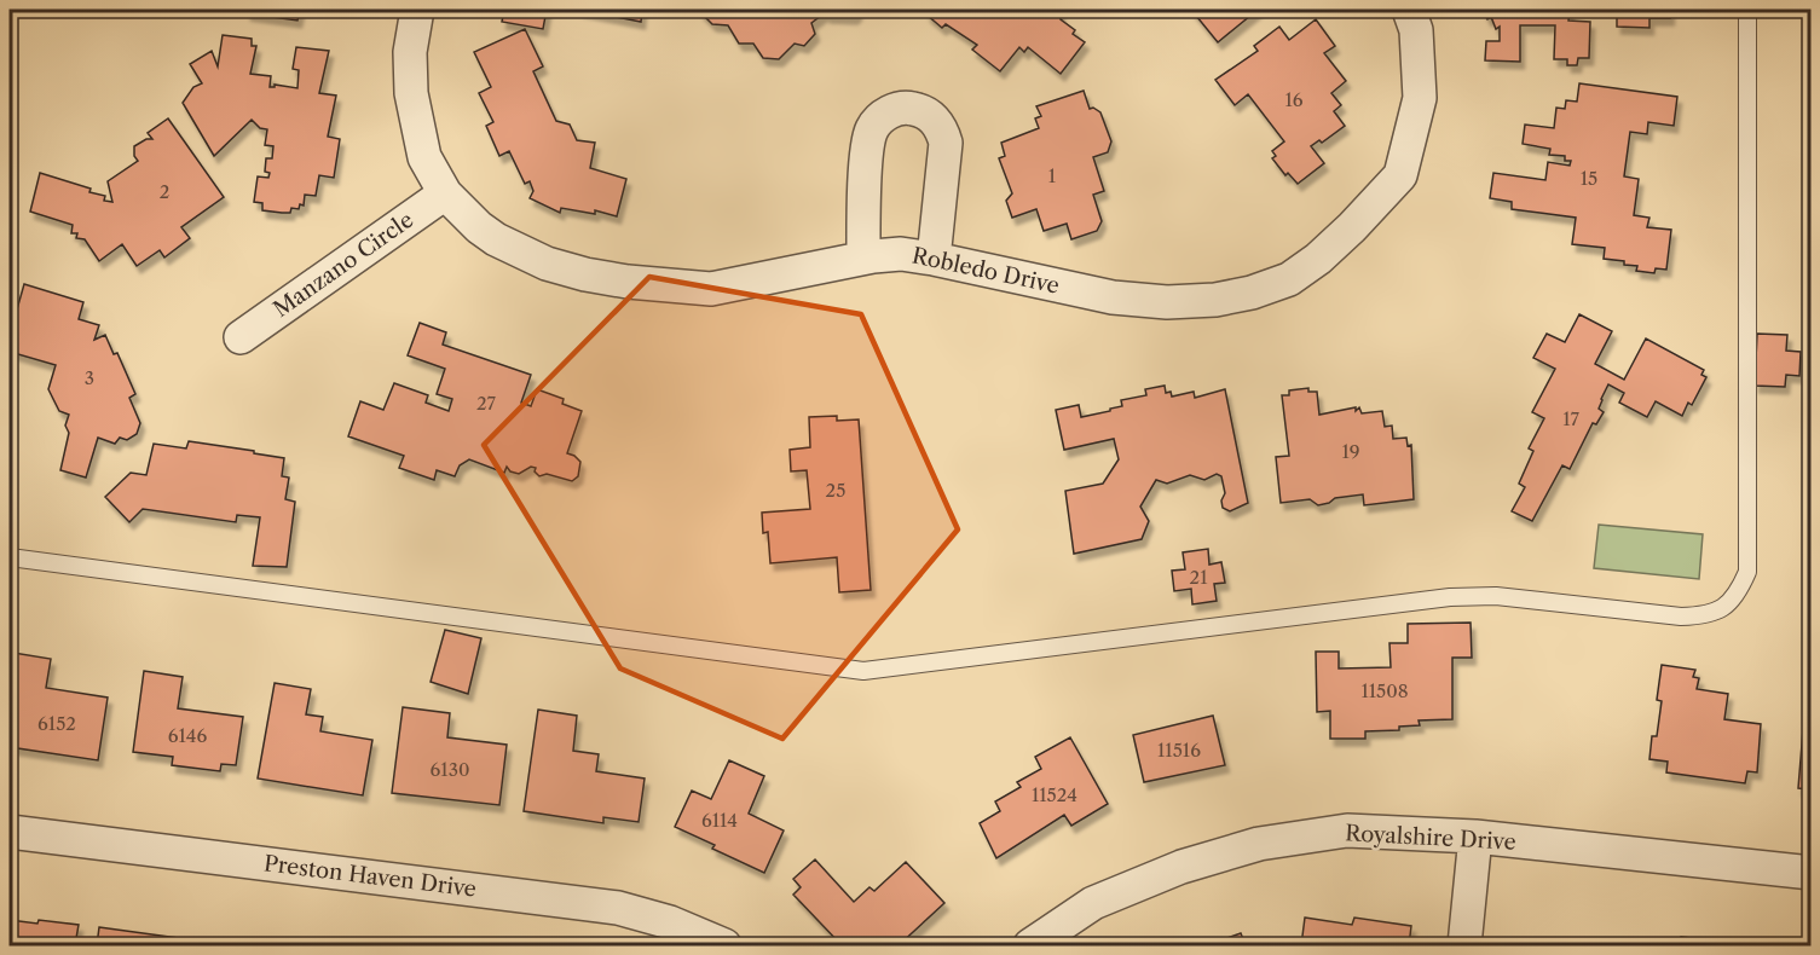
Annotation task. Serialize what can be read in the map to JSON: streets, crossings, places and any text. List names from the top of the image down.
{
  "streets": {
    "street": [
      "Manzano Circle",
      "Robledo Drive",
      "Royalshire Drive",
      "Preston Haven Drive"
    ]
  },
  "crossings": [
    ["Manzano Circle", "Robledo Drive"]
  ],
  "house_numbers": [
    "16",
    "1",
    "15",
    "2",
    "3",
    "27",
    "17",
    "19",
    "25",
    "21",
    "11508",
    "6152",
    "6146",
    "11516",
    "6130",
    "11524",
    "6114"
  ]
}
